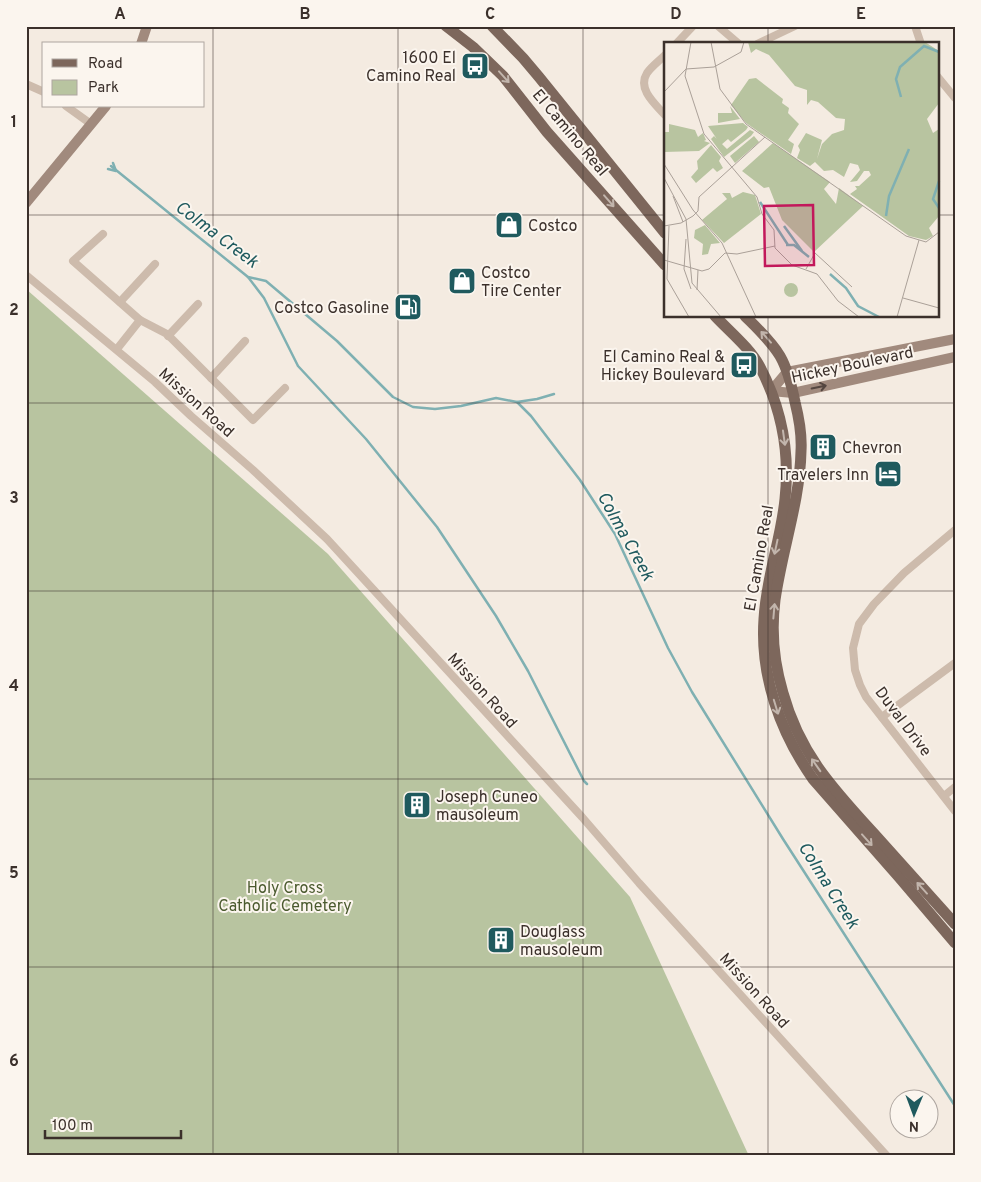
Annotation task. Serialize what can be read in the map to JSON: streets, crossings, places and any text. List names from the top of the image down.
{
  "streets": {
    "main road": ["El Camino Real", "Hickey Boulevard"],
    "street": ["Mission Road", "Duval Drive"]
  },
  "crossings": [
    ["El Camino Real", "Hickey Boulevard"]
  ],
  "water": ["Colma Creek"],
  "parks": ["Holy Cross Catholic Cemetery"],
  "places": {
    "bus stop": ["1600 El Camino Real", "El Camino Real & Hickey Boulevard"],
    "shop": ["Costco", "Costco Tire Center"],
    "fuel station": ["Costco Gasoline"],
    "building": ["Chevron", "Joseph Cuneo mausoleum", "Douglass mausoleum"],
    "hotel": ["Travelers Inn"]
  },
  "legend": ["Road", "Park"],
  "scale_bar": "100 m",
  "north": "bottom",
  "grid": {
    "columns": [
      "A",
      "B",
      "C",
      "D",
      "E"
    ],
    "rows": [
      "1",
      "2",
      "3",
      "4",
      "5",
      "6"
    ]
  }
}
